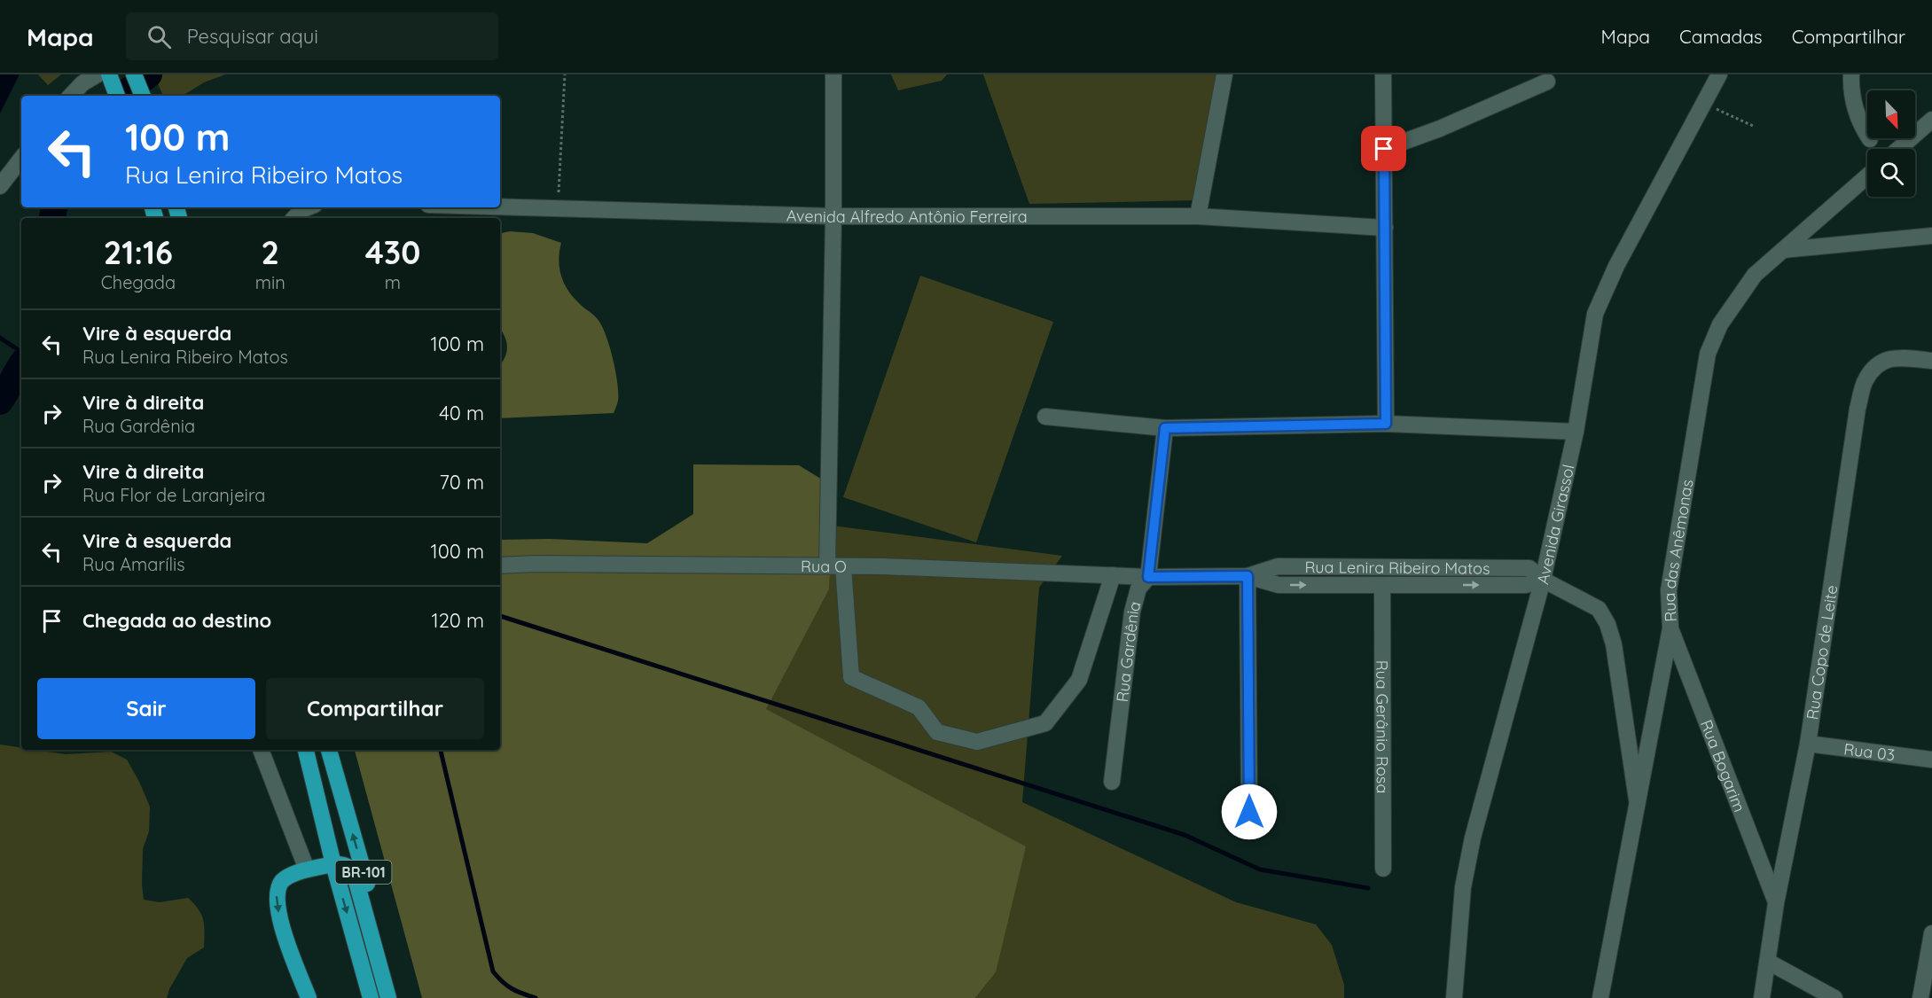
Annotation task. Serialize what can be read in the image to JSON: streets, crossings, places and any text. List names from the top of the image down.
{
  "streets": {
    "highway": ["BR-101"],
    "street": [
      "Avenida Alfredo Antônio Ferreira",
      "Avenida Girassol",
      "Rua das Anêmonas",
      "Rua O",
      "Rua Lenira Ribeiro Matos",
      "Rua Gardênia",
      "Rua Copo de Leite",
      "Rua Gerânio Rosa",
      "Rua 03",
      "Rua Bogarim"
    ]
  },
  "crossings": [
    ["Avenida Girassol", "Rua Lenira Ribeiro Matos"],
    ["Rua das Anêmonas", "Rua Lenira Ribeiro Matos"],
    ["Rua das Anêmonas", "Rua Bogarim"],
    ["Rua O", "Rua Lenira Ribeiro Matos"],
    ["Rua O", "Rua Gardênia"],
    ["Rua Lenira Ribeiro Matos", "Rua Gardênia"],
    ["Rua Lenira Ribeiro Matos", "Rua Gerânio Rosa"],
    ["Rua Copo de Leite", "Rua 03"],
    ["Rua Copo de Leite", "Rua Bogarim"]
  ],
  "north": "bottom right",
  "page": {
    "header": "Mapa",
    "search": "Pesquisar aqui",
    "nav": ["Mapa", "Camadas", "Compartilhar"],
    "turn": ["100 m", "Rua Lenira Ribeiro Matos"],
    "eta": [
      "21:16",
      "Chegada",
      "2",
      "min",
      "430",
      "m"
    ],
    "list": [
      {
        "name": "Vire à esquerda",
        "note": "Rua Lenira Ribeiro Matos",
        "value": "100 m"
      },
      {
        "name": "Vire à direita",
        "note": "Rua Gardênia",
        "value": "40 m"
      },
      {
        "name": "Vire à direita",
        "note": "Rua Flor de Laranjeira",
        "value": "70 m"
      },
      {
        "name": "Vire à esquerda",
        "note": "Rua Amarílis",
        "value": "100 m"
      },
      {
        "name": "Chegada ao destino",
        "value": "120 m"
      }
    ],
    "buttons": ["Sair", "Compartilhar"]
  }
}
